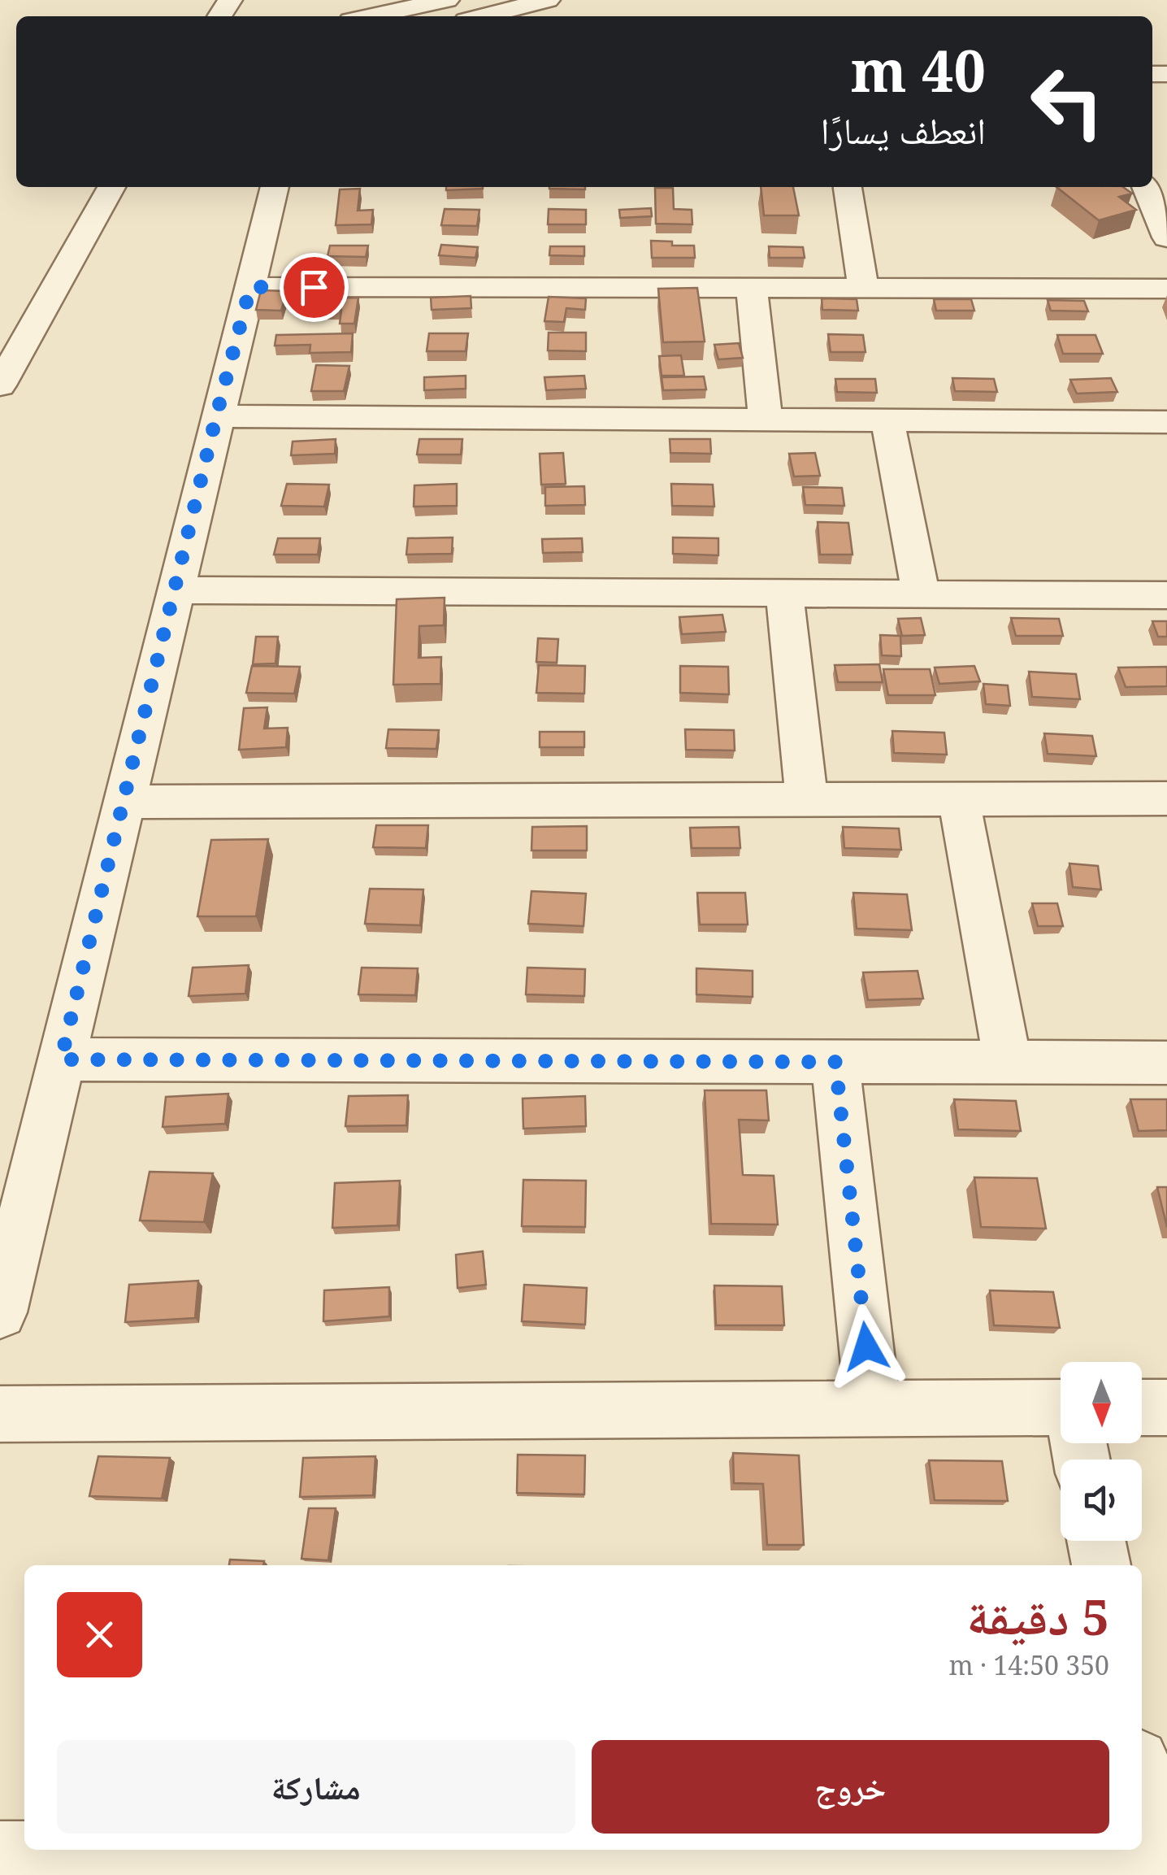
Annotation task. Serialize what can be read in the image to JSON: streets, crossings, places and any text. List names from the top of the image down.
{
  "north": "bottom",
  "page": {
    "turn": ["40 m", "انعطف يسارًا"],
    "heading": ["5 دقيقة", "350 m · 14:50"],
    "buttons": ["خروج", "مشاركة"]
  }
}
